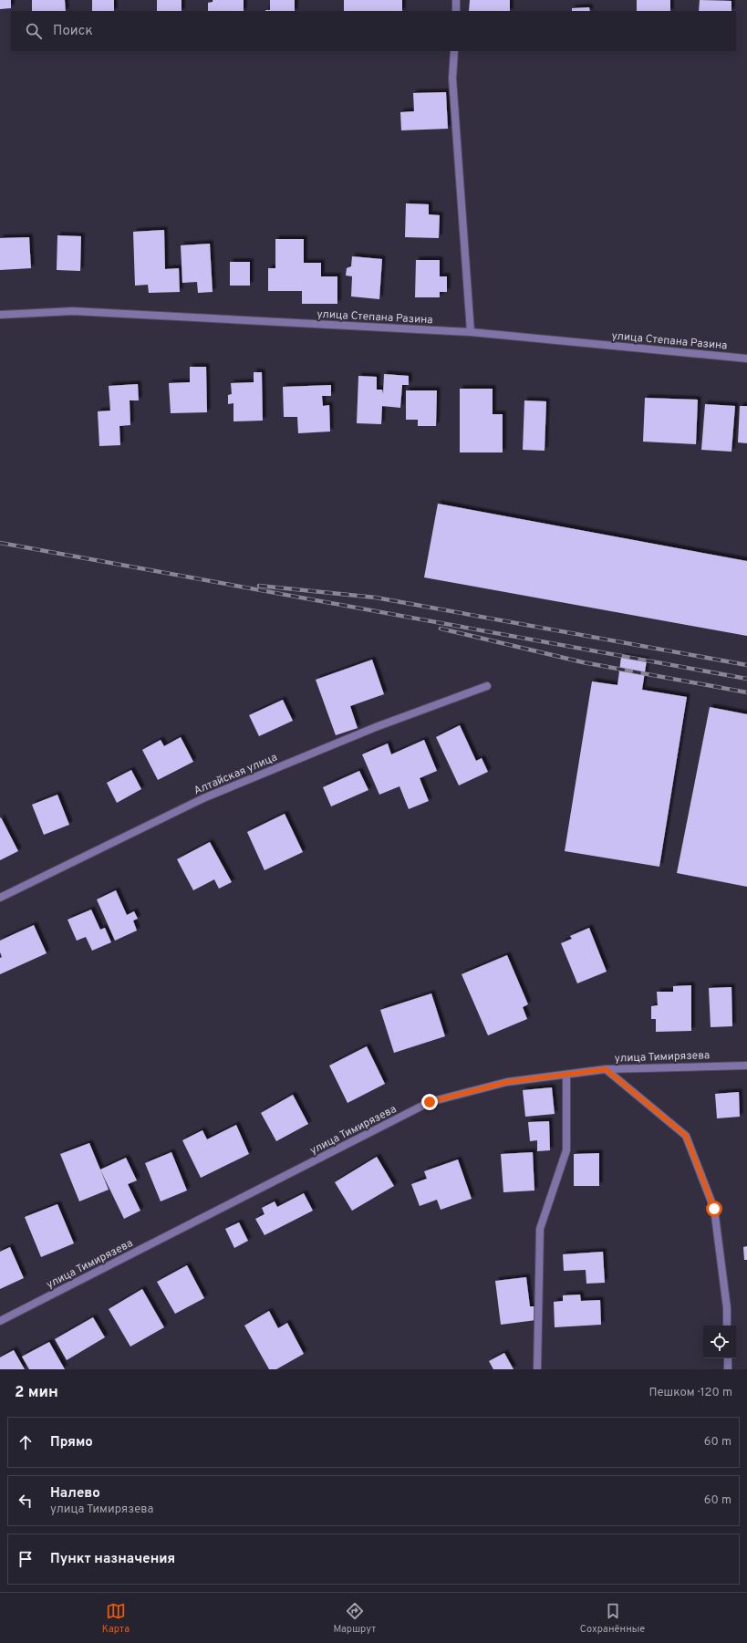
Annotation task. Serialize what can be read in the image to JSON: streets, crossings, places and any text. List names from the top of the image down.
{
  "streets": {
    "street": ["улица Степана Разина", "Алтайская улица", "улица Тимирязева"]
  },
  "page": {
    "search": "Поиск",
    "heading": ["2 мин", "Пешком · 120 m"],
    "list": [
      ["Прямо", "60 m"],
      ["Налево", "улица Тимирязева", "60 m"],
      "Пункт назначения"
    ],
    "nav": ["Карта", "Маршрут", "Сохранённые"]
  }
}
